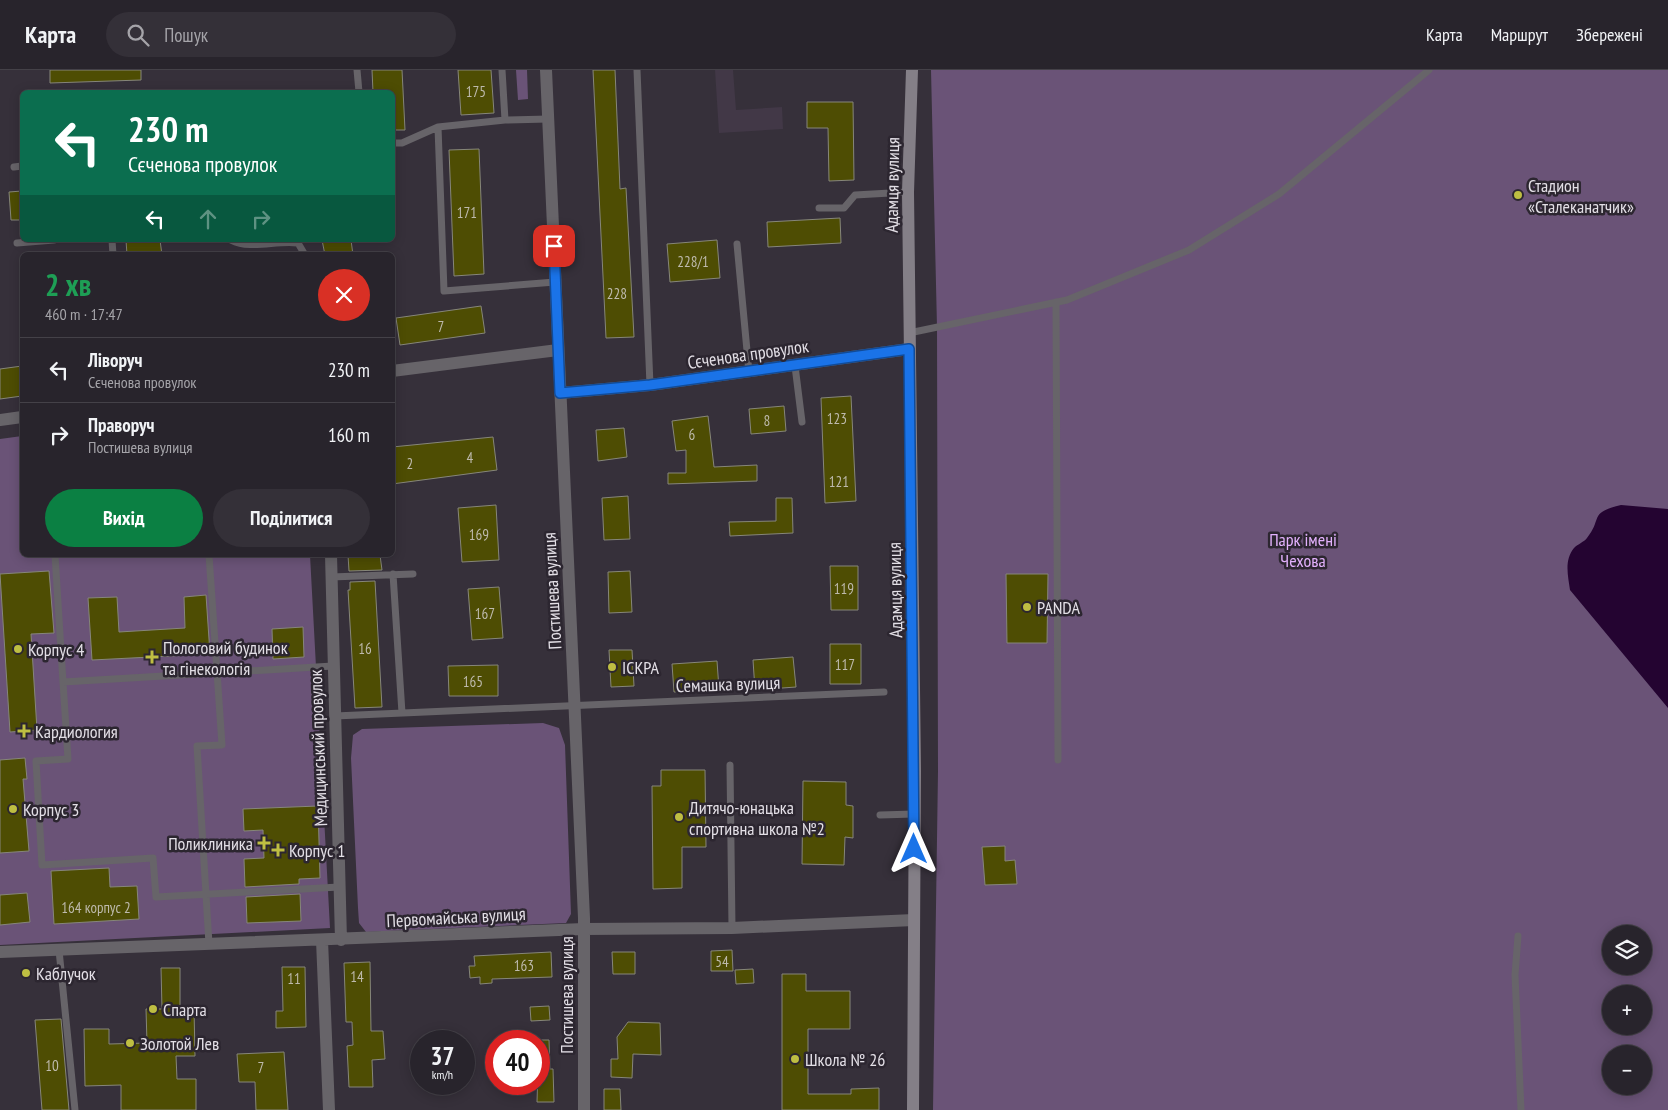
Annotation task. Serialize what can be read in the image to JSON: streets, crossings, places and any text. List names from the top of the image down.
{
  "streets": {
    "street": [
      "Адамця вулиця",
      "Сєченова провулок",
      "Постишева вулиця",
      "Медицинський провулок",
      "Первомайська вулиця"
    ],
    "lane": ["Семашка вулиця"]
  },
  "crossings": [
    ["Адамця вулиця", "Сєченова провулок"],
    ["Адамця вулиця", "Первомайська вулиця"],
    ["Сєченова провулок", "Постишева вулиця"],
    ["Постишева вулиця", "Семашка вулиця"],
    ["Постишева вулиця", "Первомайська вулиця"],
    ["Семашка вулиця", "Медицинський провулок"],
    ["Медицинський провулок", "Первомайська вулиця"]
  ],
  "parks": ["Парк імені Чехова"],
  "places": {
    "other": [
      "Стадион «Сталеканатчик»",
      "PANDA",
      "Корпус 4",
      "ІСКРА",
      "Корпус 3",
      "Дитячо-юнацька спортивна школа №2",
      "Каблучок",
      "Спарта",
      "Золотой Лев",
      "Школа № 26"
    ],
    "health": [
      "Пологовий будинок та гінекологія",
      "Кардиология",
      "Поликлиника",
      "Корпус 1"
    ]
  },
  "house_numbers": [
    "175",
    "171",
    "228/1",
    "228",
    "7",
    "123",
    "8",
    "6",
    "4",
    "2",
    "121",
    "169",
    "119",
    "167",
    "16",
    "117",
    "165",
    "164 корпус 2",
    "54",
    "163",
    "14",
    "11",
    "10",
    "7"
  ],
  "page": {
    "header": "Карта",
    "search": "Пошук",
    "nav": ["Карта", "Маршрут", "Збережені"],
    "turn": ["230 m", "Сєченова провулок"],
    "heading": ["2 хв", "460 m · 17:47"],
    "list": [
      {
        "name": "Ліворуч",
        "note": "Сєченова провулок",
        "value": "230 m"
      },
      {
        "name": "Праворуч",
        "note": "Постишева вулиця",
        "value": "160 m"
      }
    ],
    "buttons": ["Вихід", "Поділитися"],
    "map_buttons": ["+", "−"],
    "speed": "37 km/h",
    "limit": "40"
  }
}
